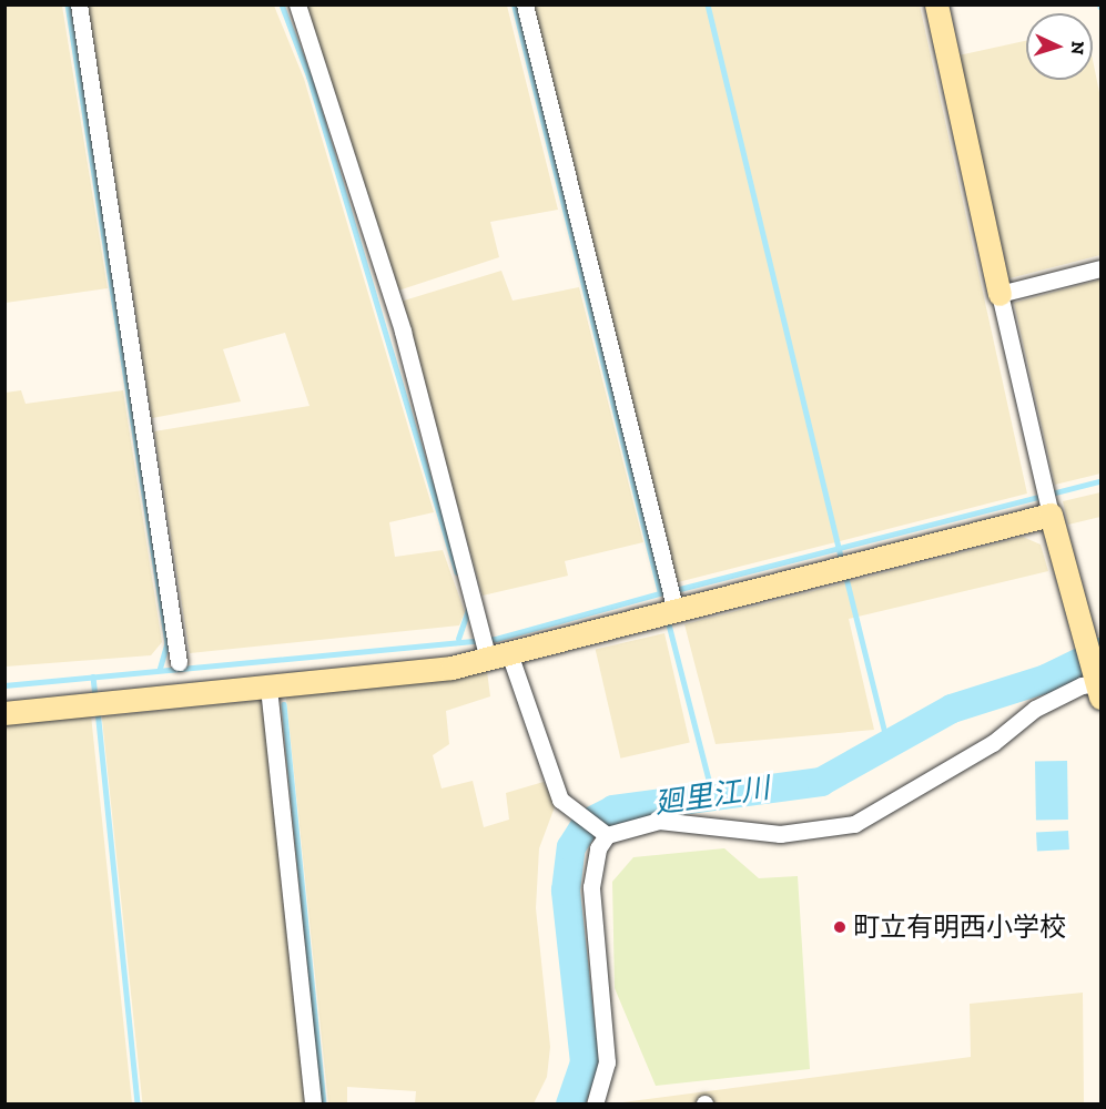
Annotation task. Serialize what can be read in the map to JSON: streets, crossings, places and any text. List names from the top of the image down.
{
  "water": ["廻里江川"],
  "places": ["町立有明西小学校"],
  "north": "right"
}
